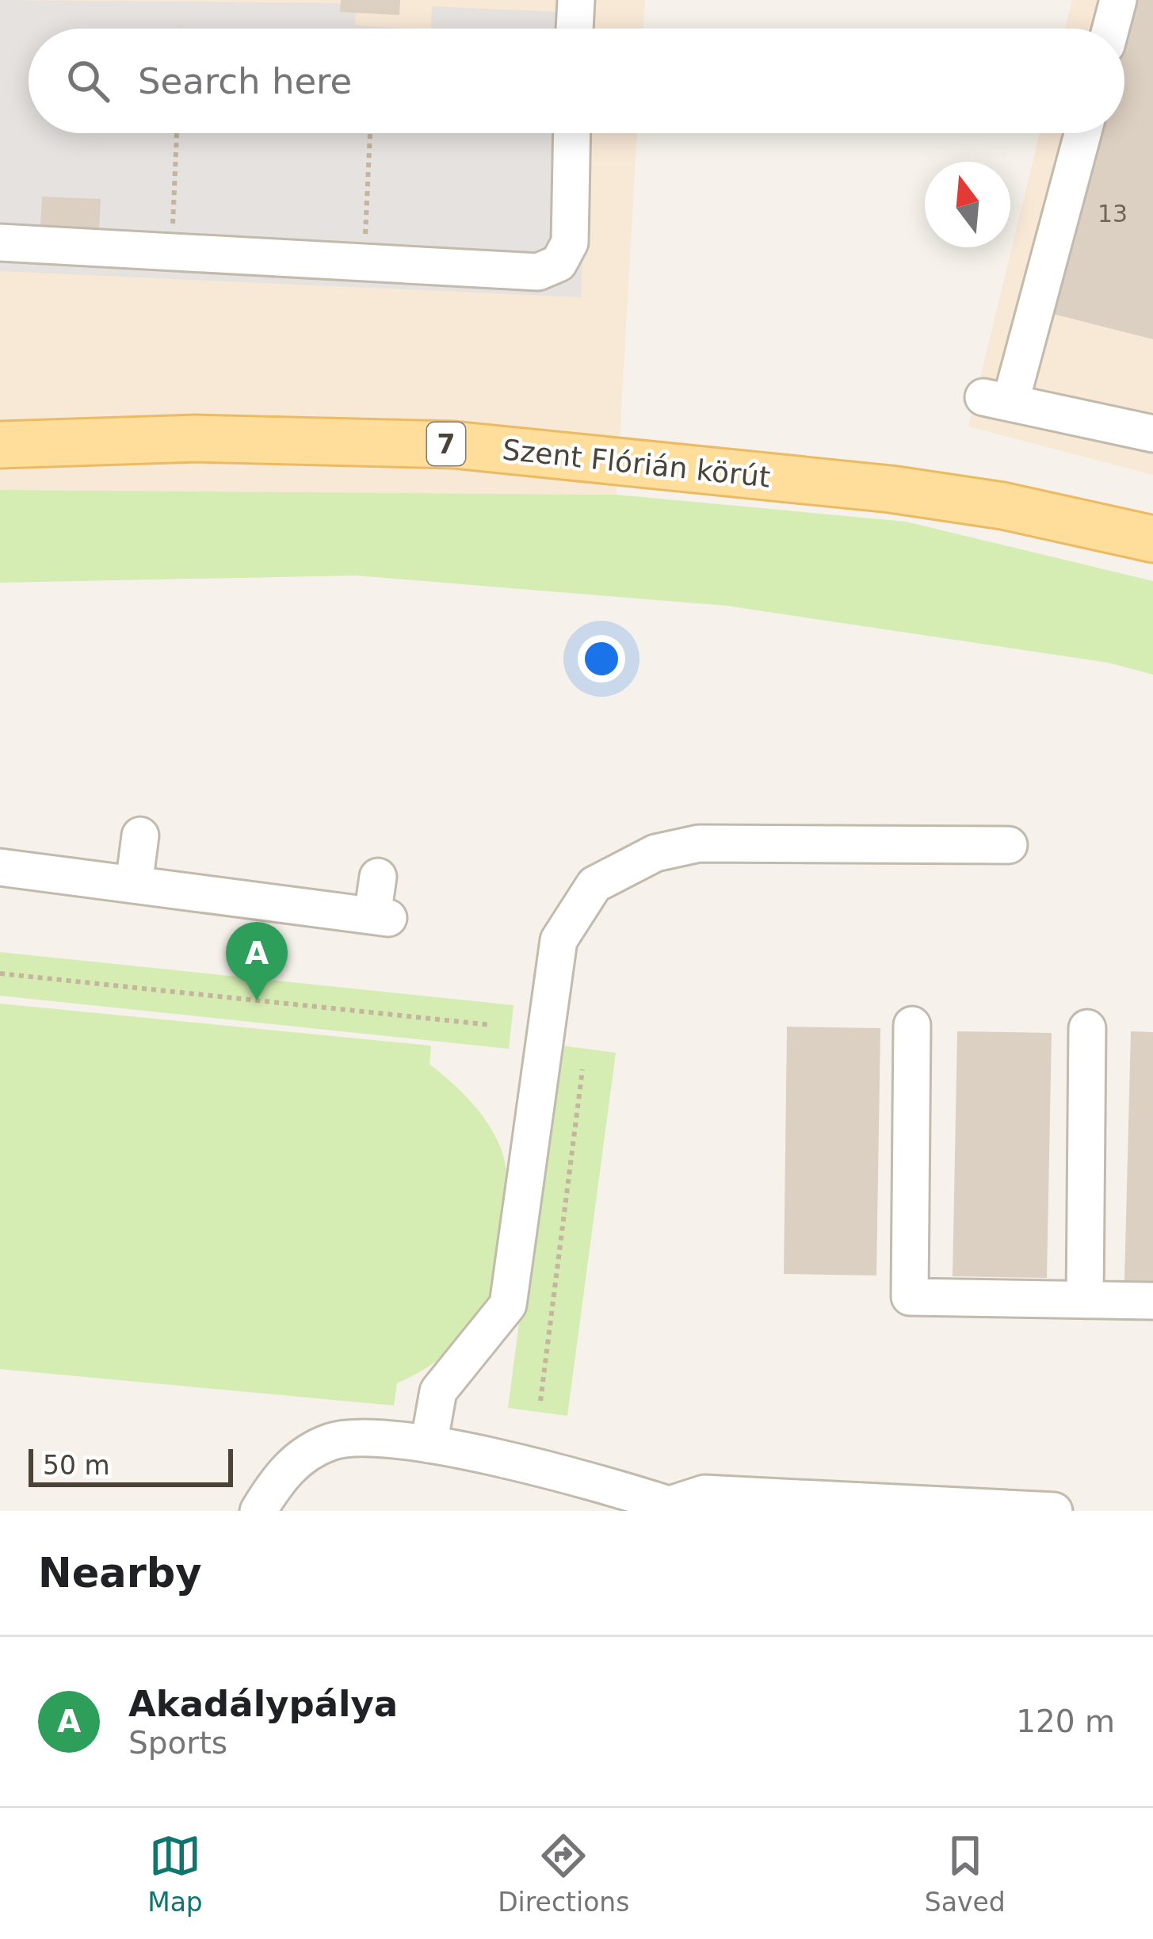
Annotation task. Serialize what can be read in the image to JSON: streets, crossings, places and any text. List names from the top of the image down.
{
  "streets": {
    "main road": ["7", "Szent Flórián körút"]
  },
  "house_numbers": ["13"],
  "scale_bar": "50 m",
  "north": "top",
  "page": {
    "search": "Search here",
    "pins": "A",
    "scale": "50 m",
    "heading": "Nearby",
    "list": [
      {
        "mark": "A",
        "name": "Akadálypálya",
        "note": "Sports",
        "value": "120 m"
      }
    ],
    "nav": ["Map", "Directions", "Saved"]
  }
}
